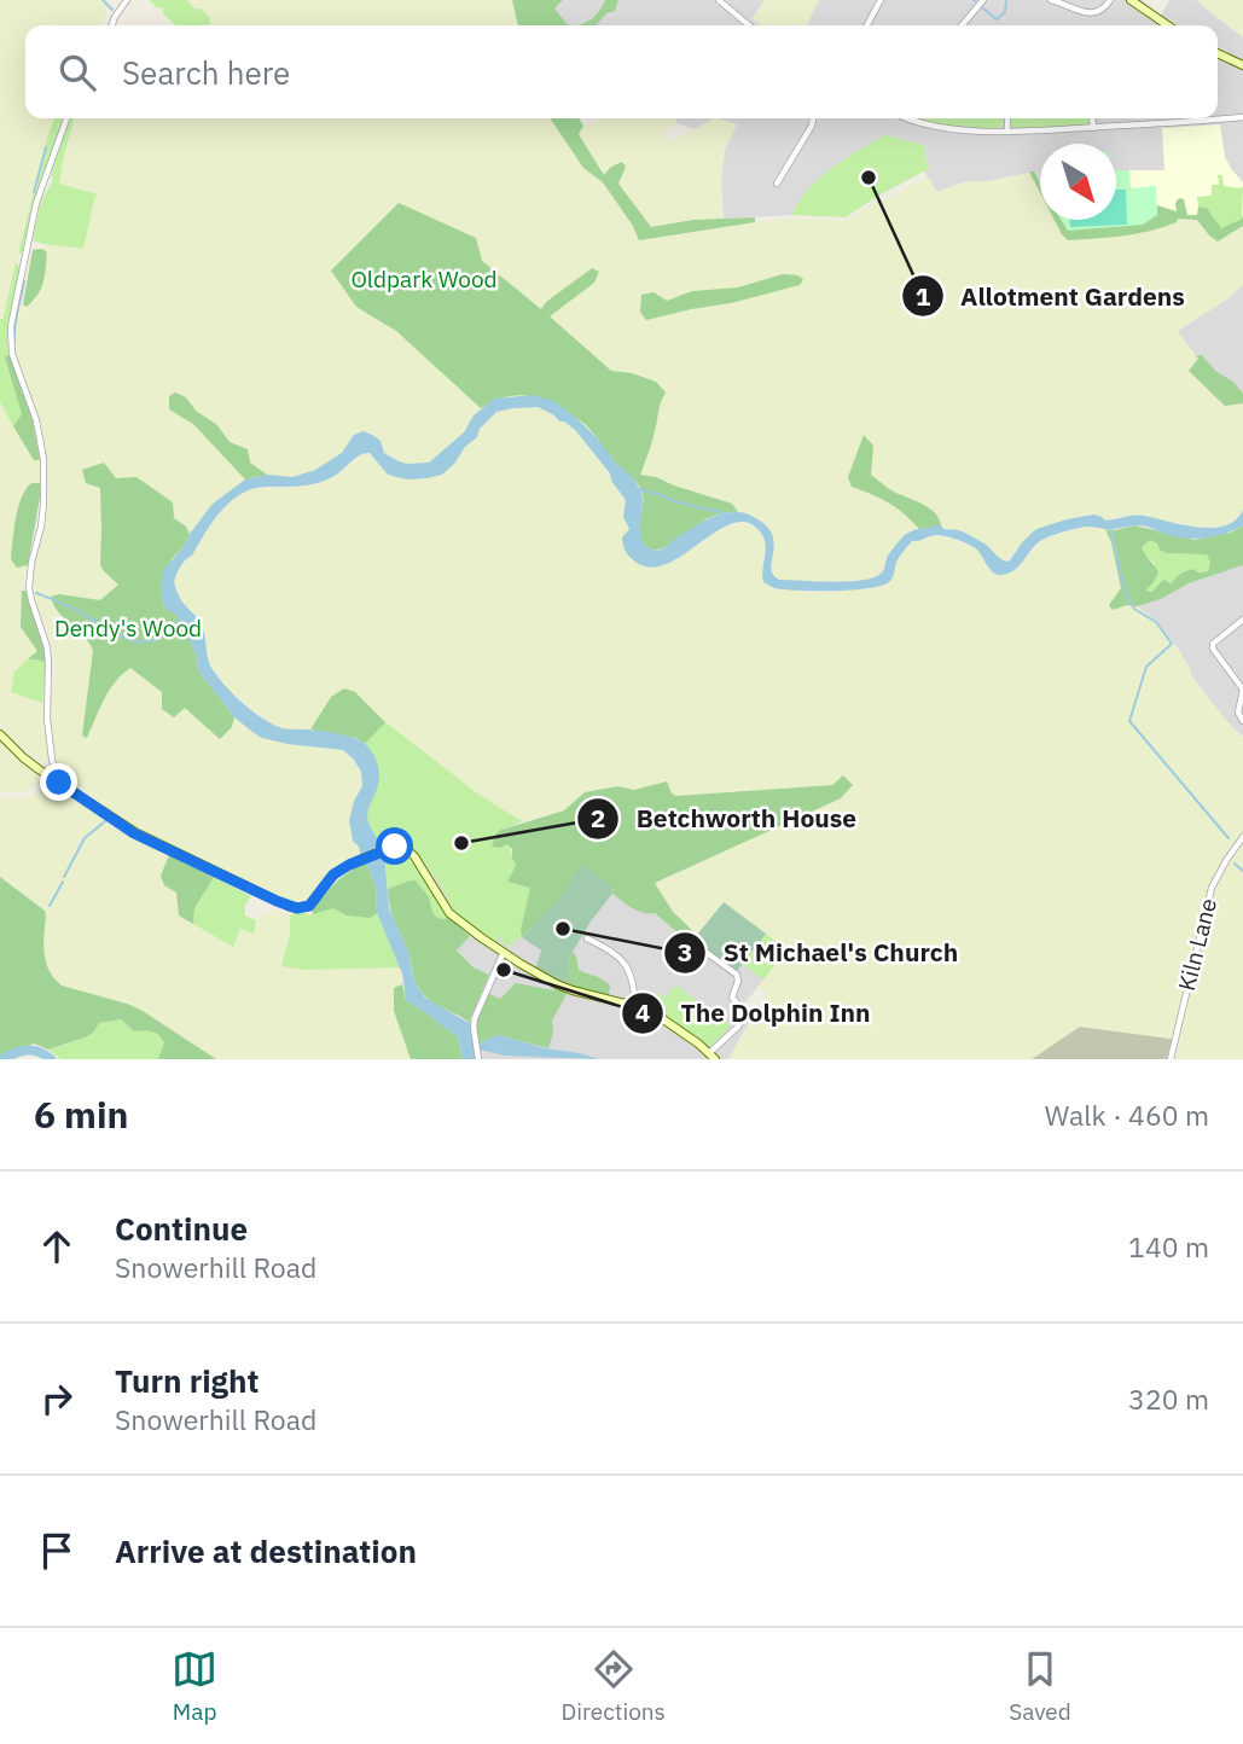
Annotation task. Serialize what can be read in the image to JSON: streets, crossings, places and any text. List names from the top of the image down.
{
  "streets": {
    "street": ["Kiln Lane"]
  },
  "parks": ["Oldpark Wood", "Dendy's Wood"],
  "places": [
    "Allotment Gardens",
    "Betchworth House",
    "St Michael's Church",
    "The Dolphin Inn"
  ],
  "north": "bottom right",
  "page": {
    "search": "Search here",
    "heading": ["6 min", "Walk · 460 m"],
    "list": [
      ["Continue", "Snowerhill Road", "140 m"],
      ["Turn right", "Snowerhill Road", "320 m"],
      "Arrive at destination"
    ],
    "nav": ["Map", "Directions", "Saved"]
  }
}
